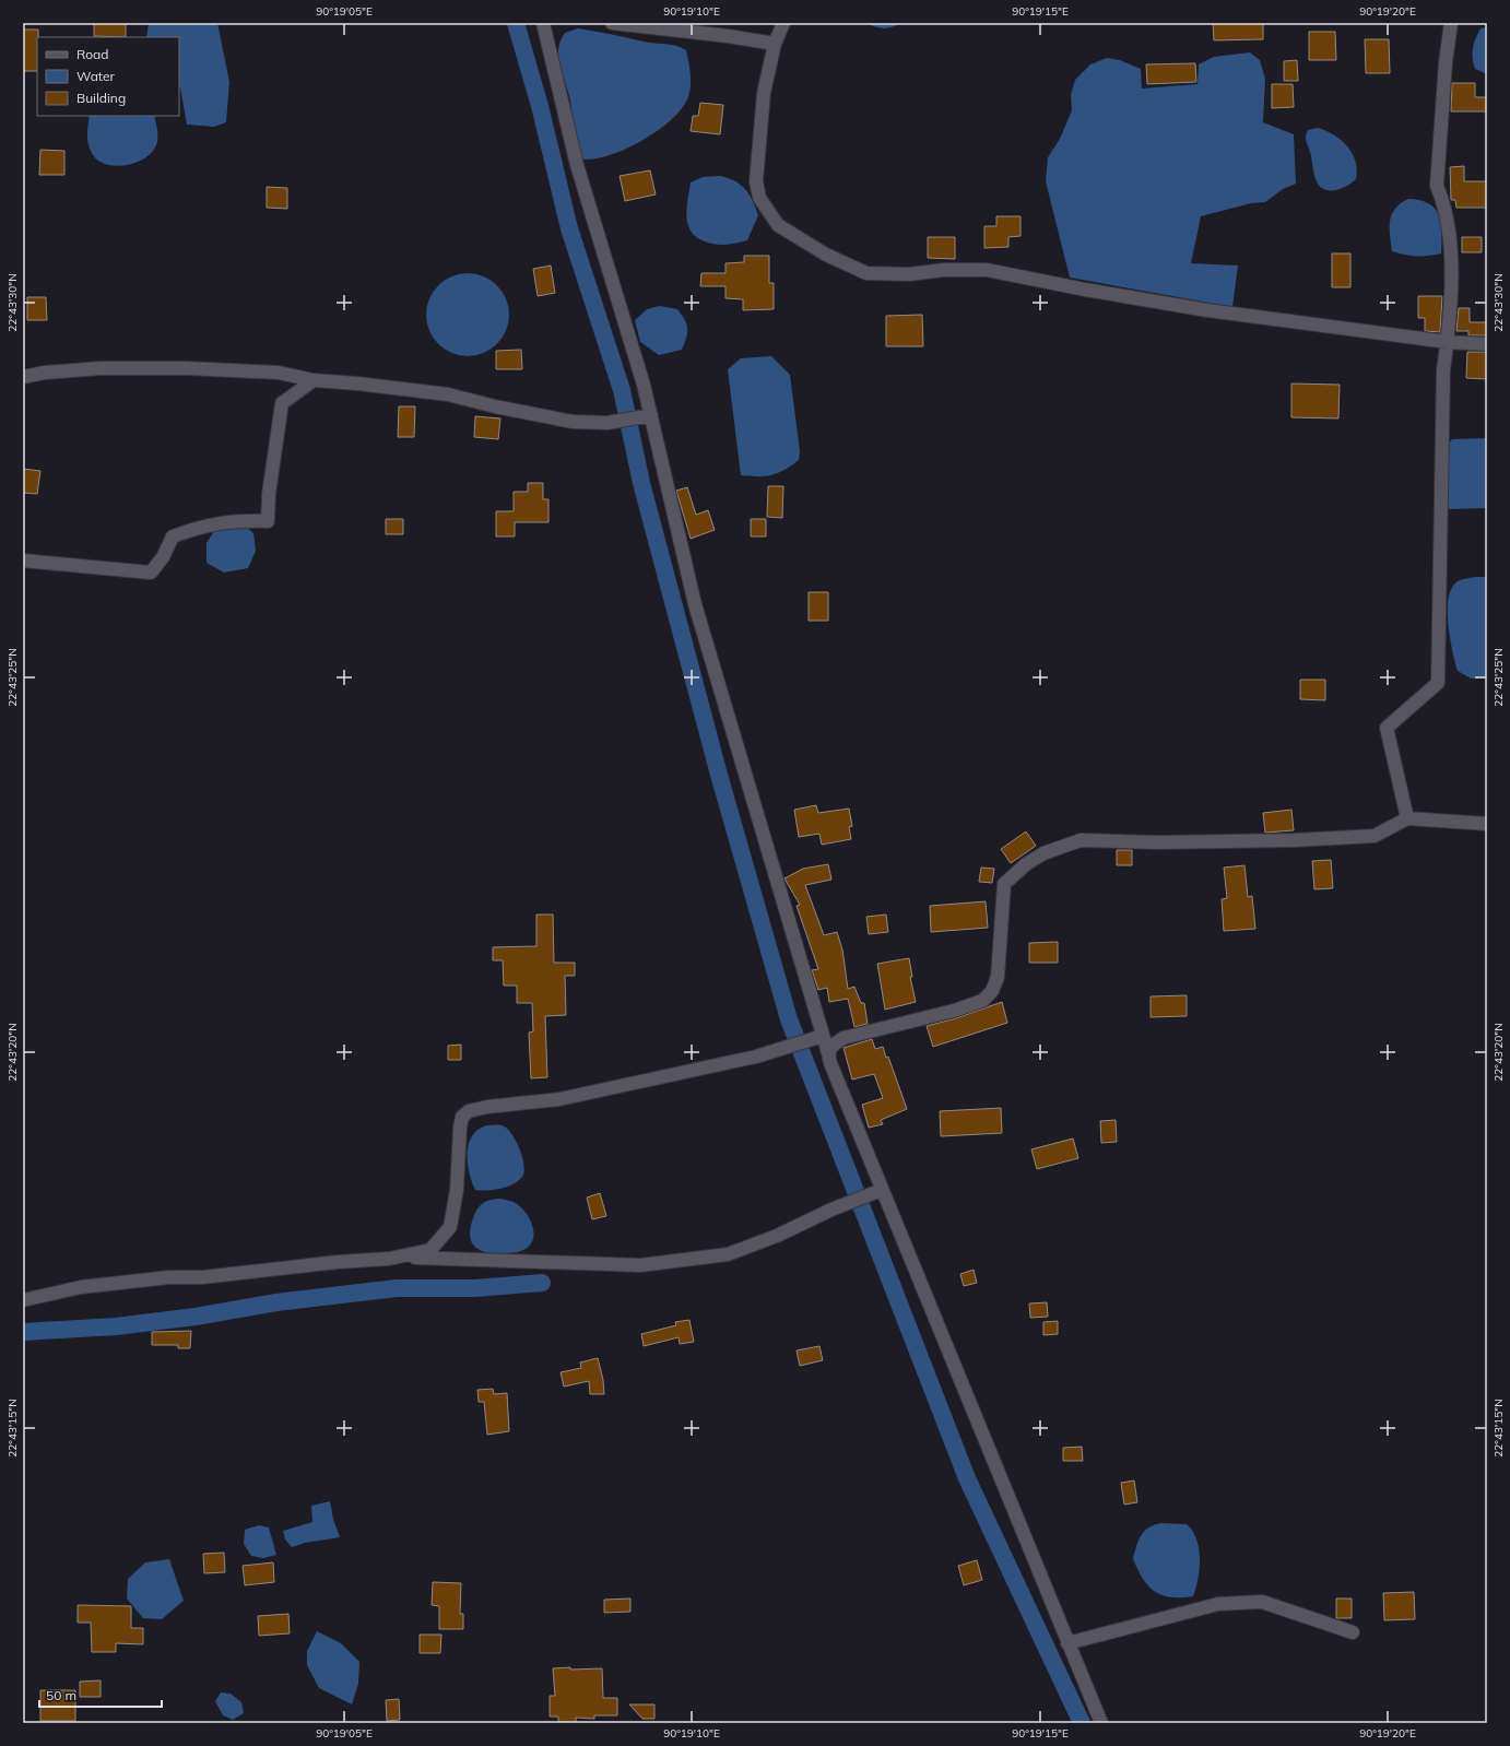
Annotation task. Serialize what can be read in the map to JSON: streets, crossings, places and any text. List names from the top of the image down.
{
  "legend": ["Road", "Water", "Building"],
  "scale_bar": "50 m",
  "coordinates": [
    "90°19'05\"E",
    "90°19'10\"E",
    "90°19'15\"E",
    "90°19'20\"E",
    "22°43'30\"N",
    "22°43'25\"N",
    "22°43'20\"N",
    "22°43'15\"N"
  ]
}
